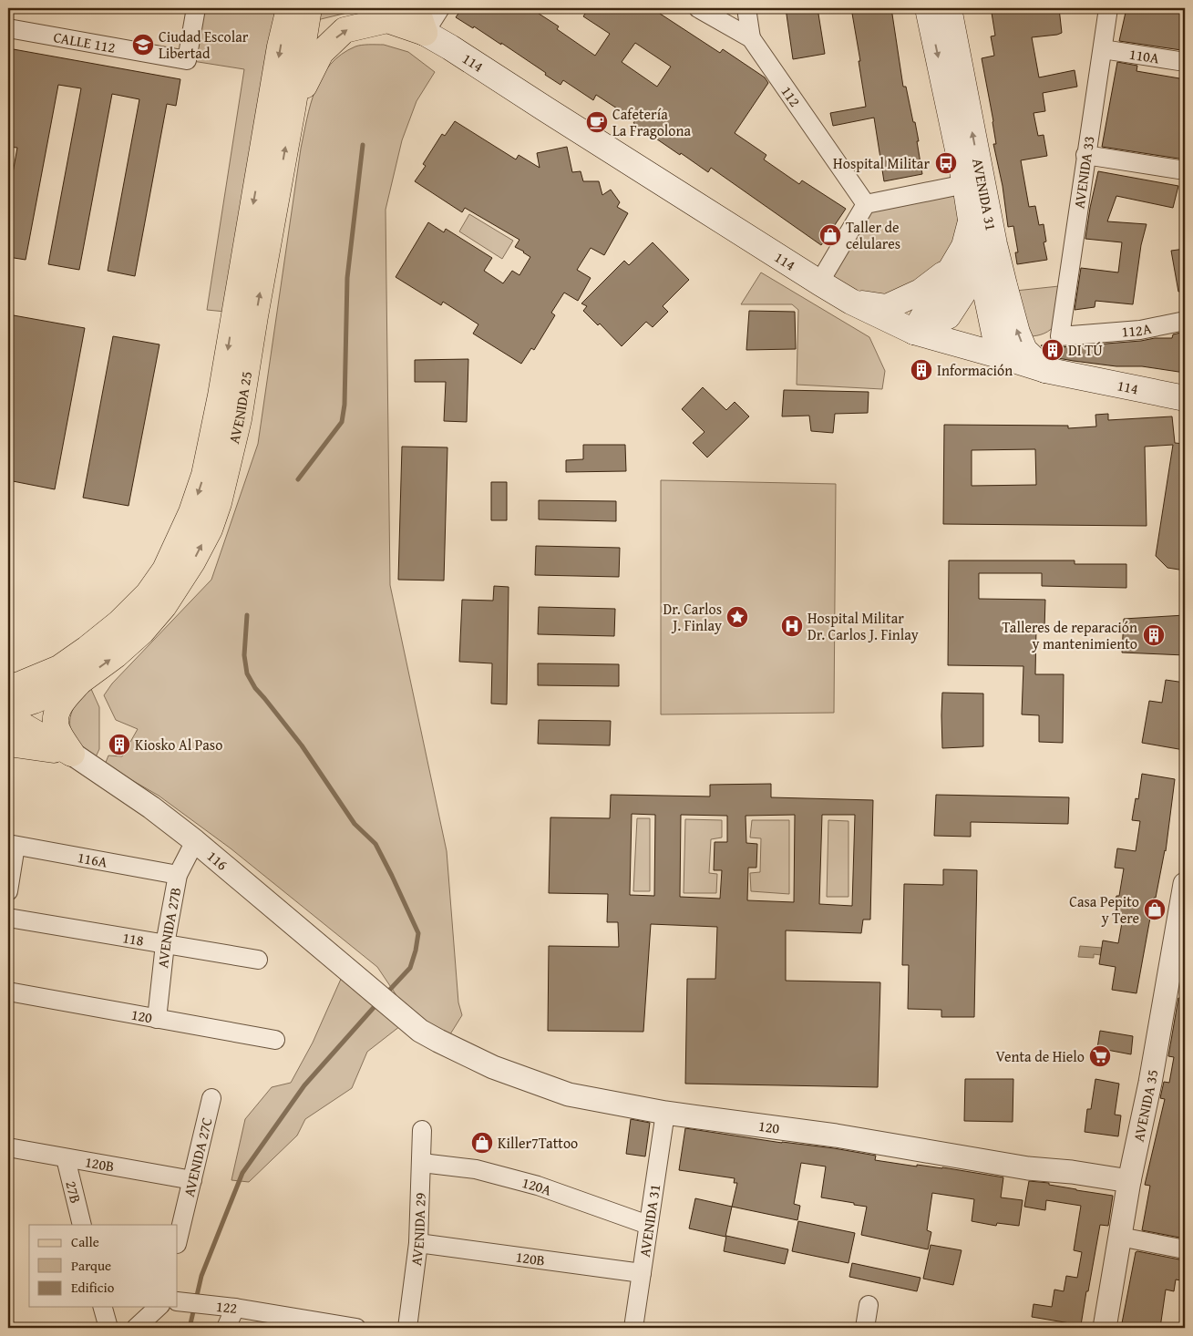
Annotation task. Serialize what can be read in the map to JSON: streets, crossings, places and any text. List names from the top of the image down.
{
  "streets": {
    "main road": ["114", "AVENIDA 31", "AVENIDA 25"],
    "street": [
      "CALLE 112",
      "110A",
      "112",
      "AVENIDA 33",
      "112A",
      "116A",
      "116",
      "AVENIDA 27B",
      "118",
      "120",
      "AVENIDA 35",
      "AVENIDA 27C",
      "120B",
      "120A",
      "27B",
      "AVENIDA 29",
      "122"
    ]
  },
  "crossings": [
    ["110A", "AVENIDA 33"],
    ["114", "AVENIDA 31"],
    ["AVENIDA 33", "112A"],
    ["AVENIDA 31", "120"],
    ["AVENIDA 31", "120B"],
    ["AVENIDA 31", "120A"],
    ["116A", "AVENIDA 27B"],
    ["116", "AVENIDA 27B"],
    ["116", "120"],
    ["AVENIDA 27B", "118"],
    ["AVENIDA 27B", "120"],
    ["120", "AVENIDA 35"],
    ["AVENIDA 27C", "120B"],
    ["120B", "27B"],
    ["120B", "AVENIDA 29"],
    ["120A", "AVENIDA 29"]
  ],
  "places": {
    "school or university": ["Ciudad Escolar Libertad"],
    "cafe": ["Cafetería La Fragolona"],
    "bus stop": ["Hospital Militar"],
    "shop": ["Taller de celulares", "Casa Pepito y Tere", "Killer7Tattoo"],
    "building": [
      "DI TÚ",
      "Información",
      "Talleres de reparación y mantenimiento",
      "Kiosko Al Paso"
    ],
    "place": ["Dr. Carlos J. Finlay"],
    "hospital": ["Hospital Militar Dr. Carlos J. Finlay"],
    "supermarket": ["Venta de Hielo"]
  },
  "legend": ["Calle", "Parque", "Edificio"]
}
